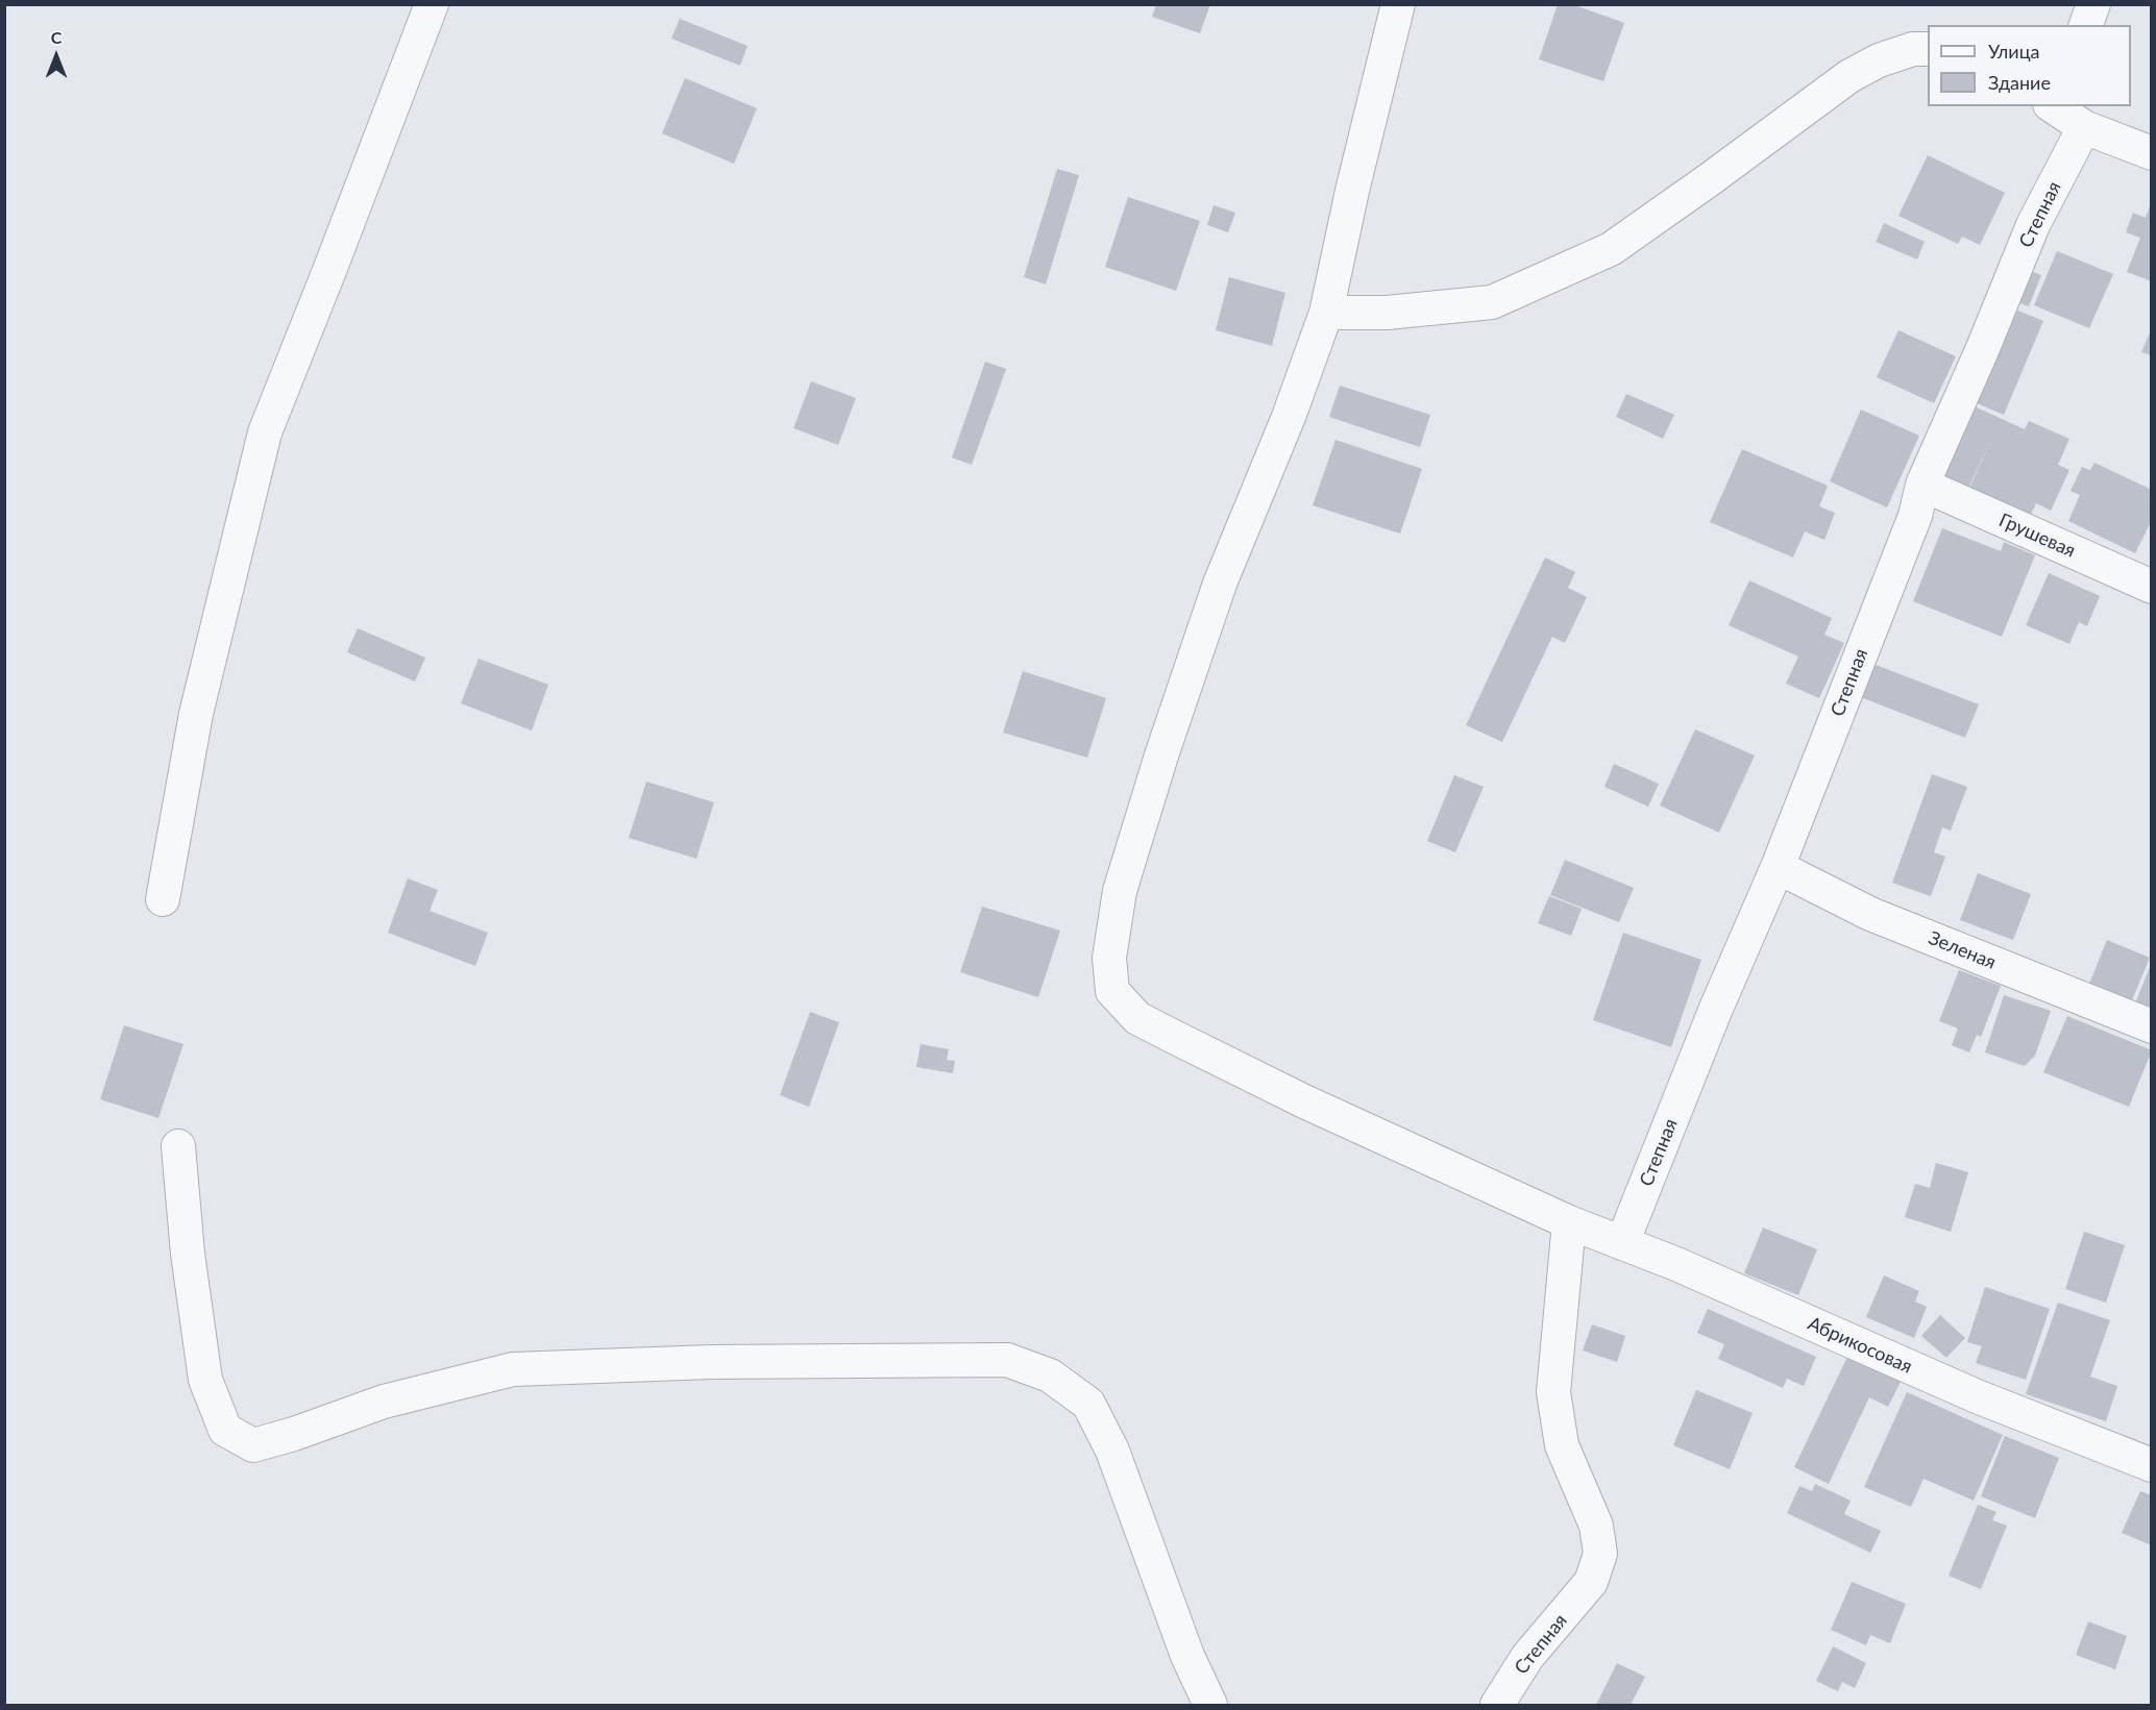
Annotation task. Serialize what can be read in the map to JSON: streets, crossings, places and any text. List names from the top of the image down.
{
  "streets": {
    "street": [
      "Степная",
      "Грушевая",
      "Зеленая",
      "Абрикосовая"
    ]
  },
  "crossings": [
    ["Степная", "Грушевая"],
    ["Степная", "Зеленая"],
    ["Степная", "Абрикосовая"]
  ],
  "legend": ["Улица", "Здание"],
  "north": "top"
}
